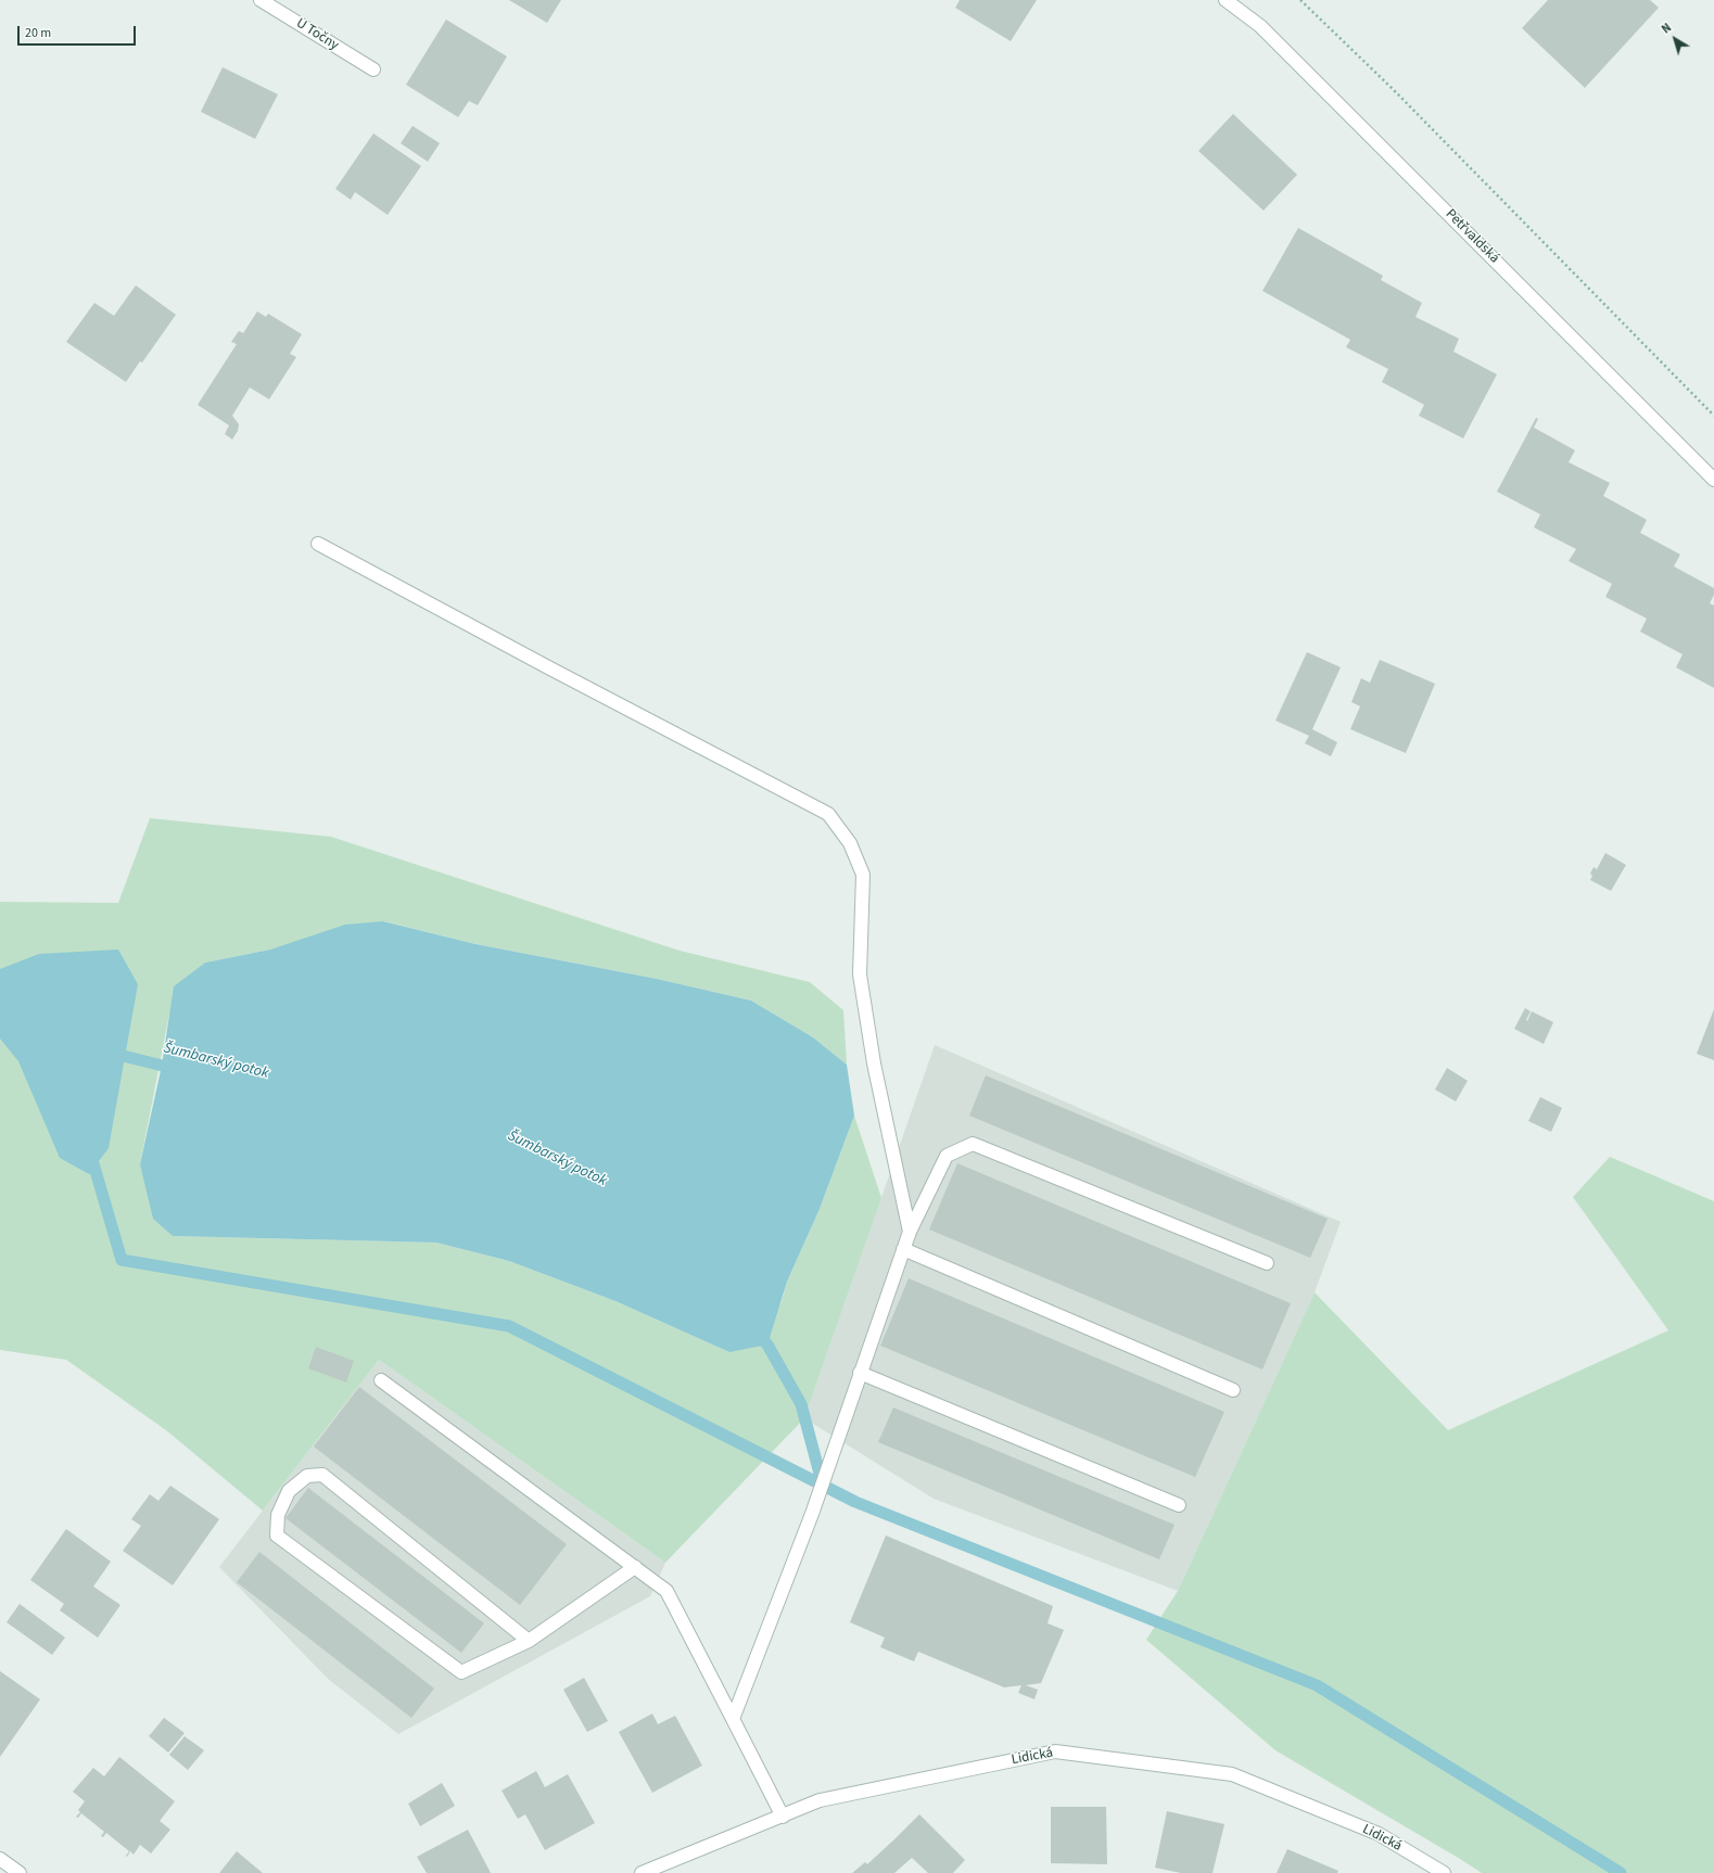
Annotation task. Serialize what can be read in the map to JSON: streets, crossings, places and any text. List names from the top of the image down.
{
  "streets": {
    "street": ["U Točny", "Petřvaldská", "Lidická"]
  },
  "water": ["Šumbarský potok"],
  "scale_bar": "20 m",
  "north": "top left"
}
